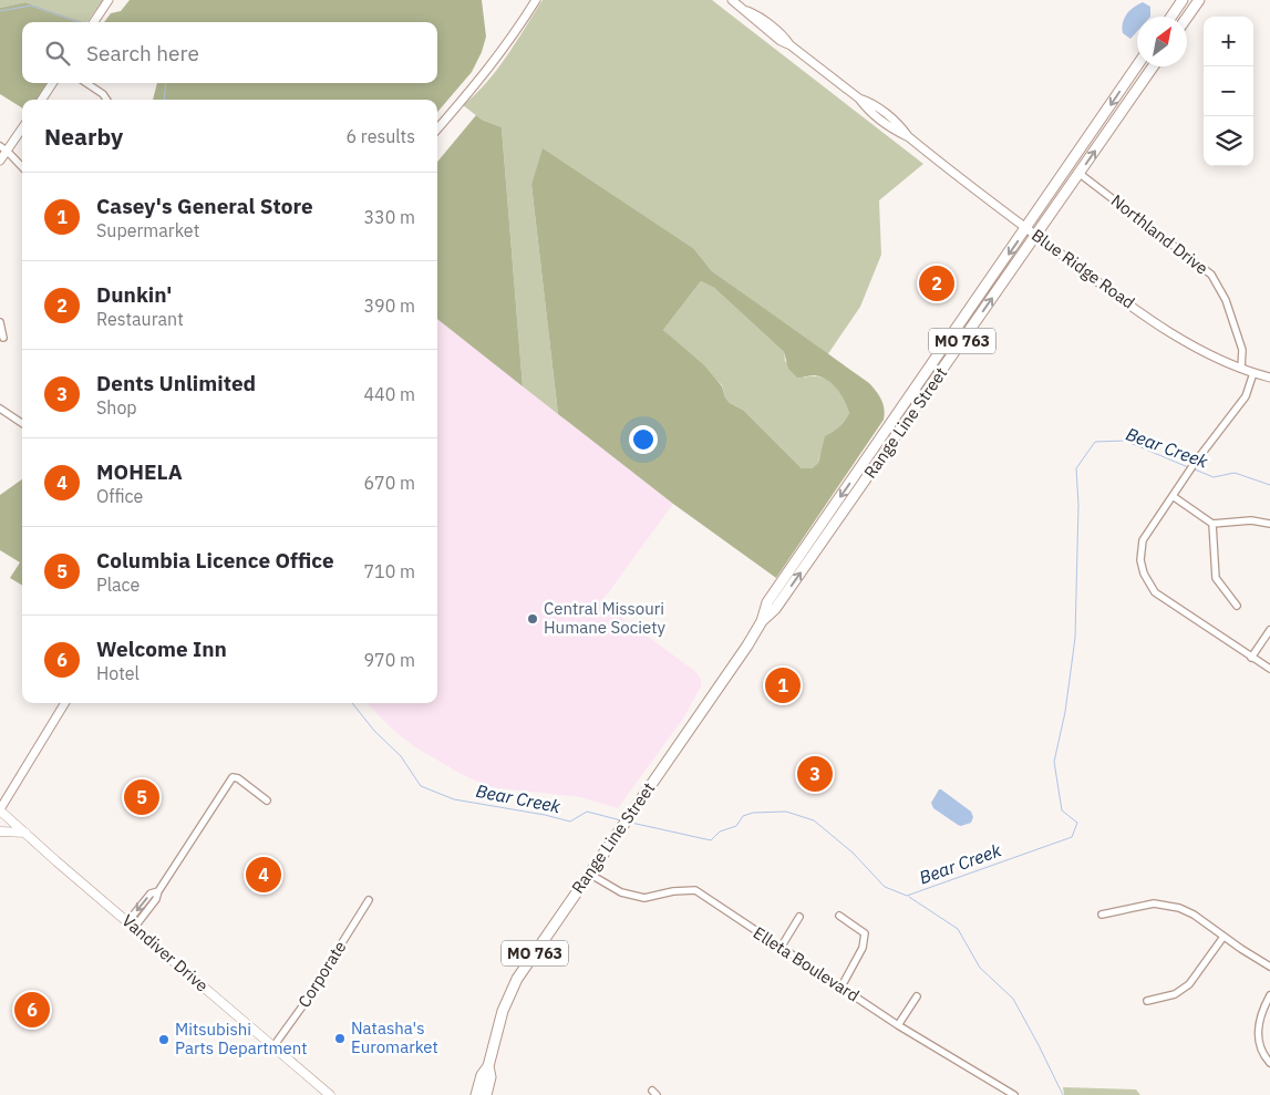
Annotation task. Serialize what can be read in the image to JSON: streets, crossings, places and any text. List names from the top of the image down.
{
  "streets": {
    "main road": ["MO 763", "Range Line Street", "Vandiver Drive"],
    "street": [
      "Northland Drive",
      "Blue Ridge Road",
      "Elleta Boulevard",
      "Corporate"
    ]
  },
  "crossings": [
    ["Northland Drive", "Blue Ridge Road"],
    ["Northland Drive", "Range Line Street"],
    ["Blue Ridge Road", "Range Line Street"],
    ["Range Line Street", "Elleta Boulevard"],
    ["Vandiver Drive", "Corporate"]
  ],
  "water": ["Bear Creek"],
  "places": ["Central Missouri Humane Society", "Natasha's Euromarket", "Mitsubishi Parts Department"],
  "north": "top right",
  "page": {
    "map_buttons": ["+", "−"],
    "search": "Search here",
    "heading": ["Nearby", "6 results"],
    "list": [
      {
        "mark": "1",
        "name": "Casey's General Store",
        "note": "Supermarket",
        "value": "330 m"
      },
      {
        "mark": "2",
        "name": "Dunkin'",
        "note": "Restaurant",
        "value": "390 m"
      },
      {
        "mark": "3",
        "name": "Dents Unlimited",
        "note": "Shop",
        "value": "440 m"
      },
      {
        "mark": "4",
        "name": "MOHELA",
        "note": "Office",
        "value": "670 m"
      },
      {
        "mark": "5",
        "name": "Columbia Licence Office",
        "note": "Place",
        "value": "710 m"
      },
      {
        "mark": "6",
        "name": "Welcome Inn",
        "note": "Hotel",
        "value": "970 m"
      }
    ],
    "pins": [
      "2",
      "1",
      "3",
      "5",
      "4",
      "6"
    ]
  }
}
